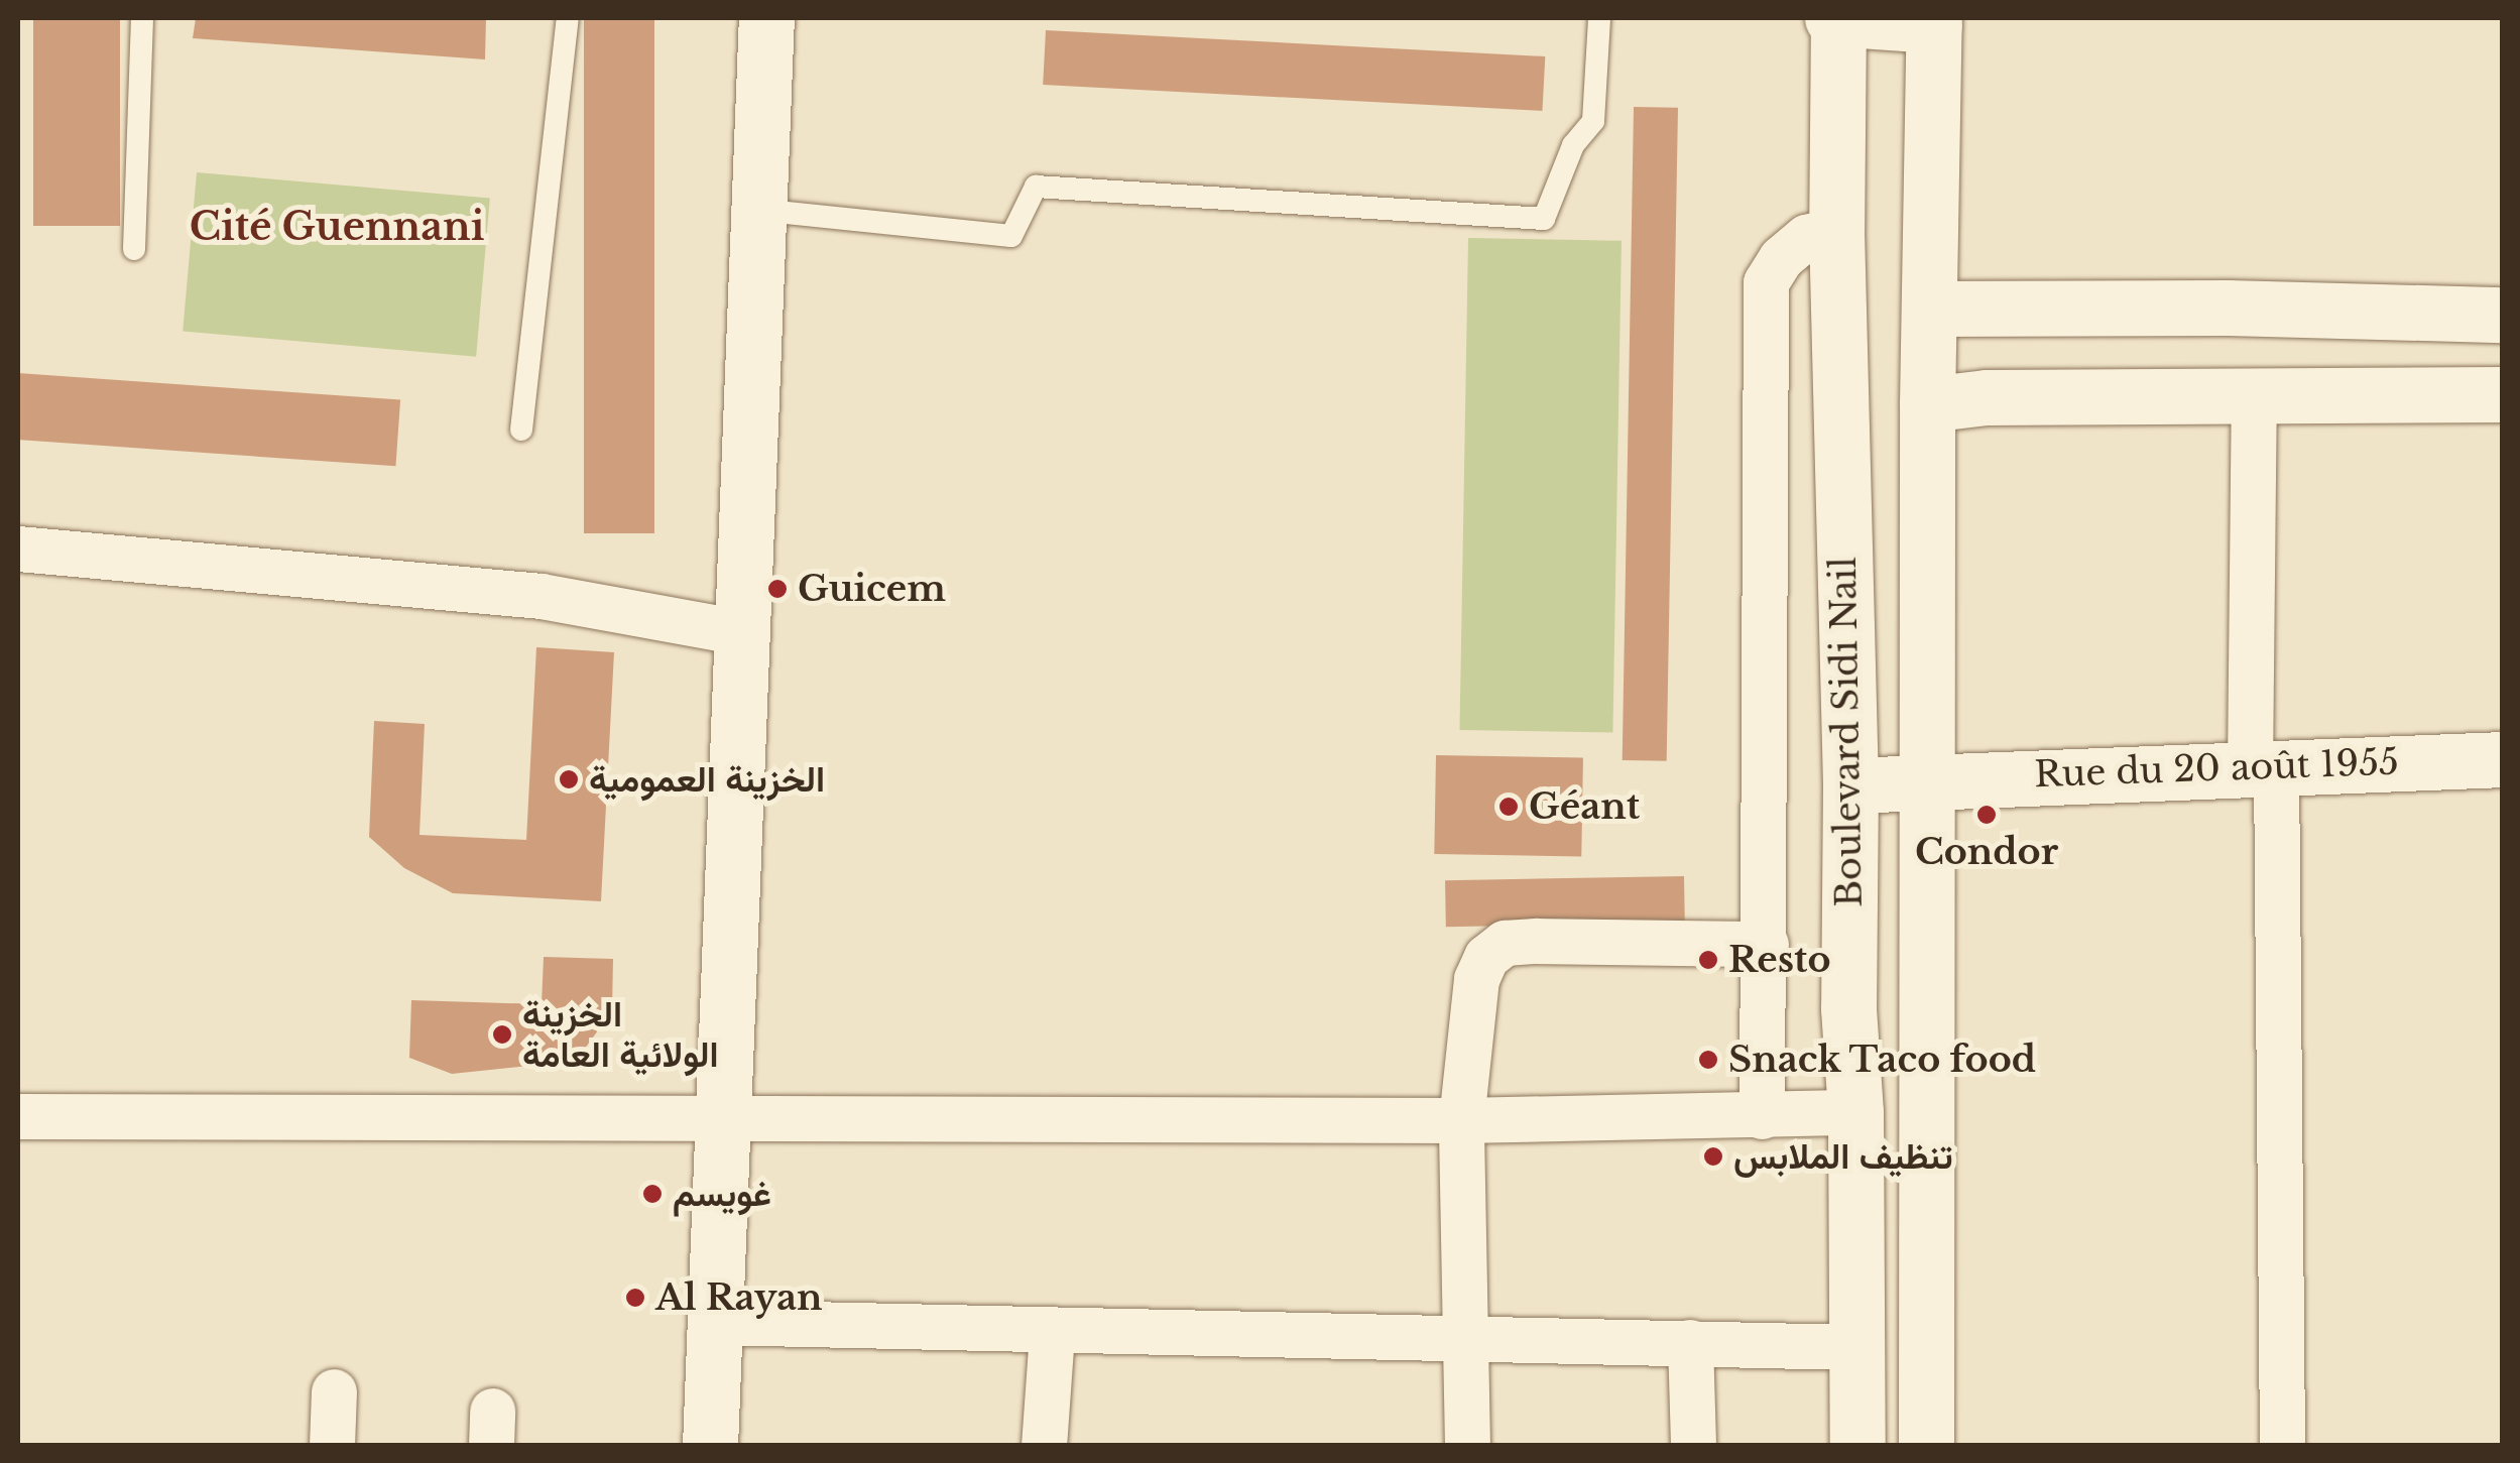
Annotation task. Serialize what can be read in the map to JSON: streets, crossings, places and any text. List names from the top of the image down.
{
  "streets": {
    "street": ["Boulevard Sidi Nail", "Rue du 20 août 1955"]
  },
  "crossings": [
    ["Boulevard Sidi Nail", "Rue du 20 août 1955"]
  ],
  "districts": ["Cité Guennani"],
  "places": [
    "Guicem",
    "الخزينة العمومية",
    "Géant",
    "Condor",
    "Resto",
    "الخزينة الولائية العامة",
    "Snack Taco food",
    "تنظيف الملابس",
    "غويسم",
    "Al Rayan"
  ]
}
